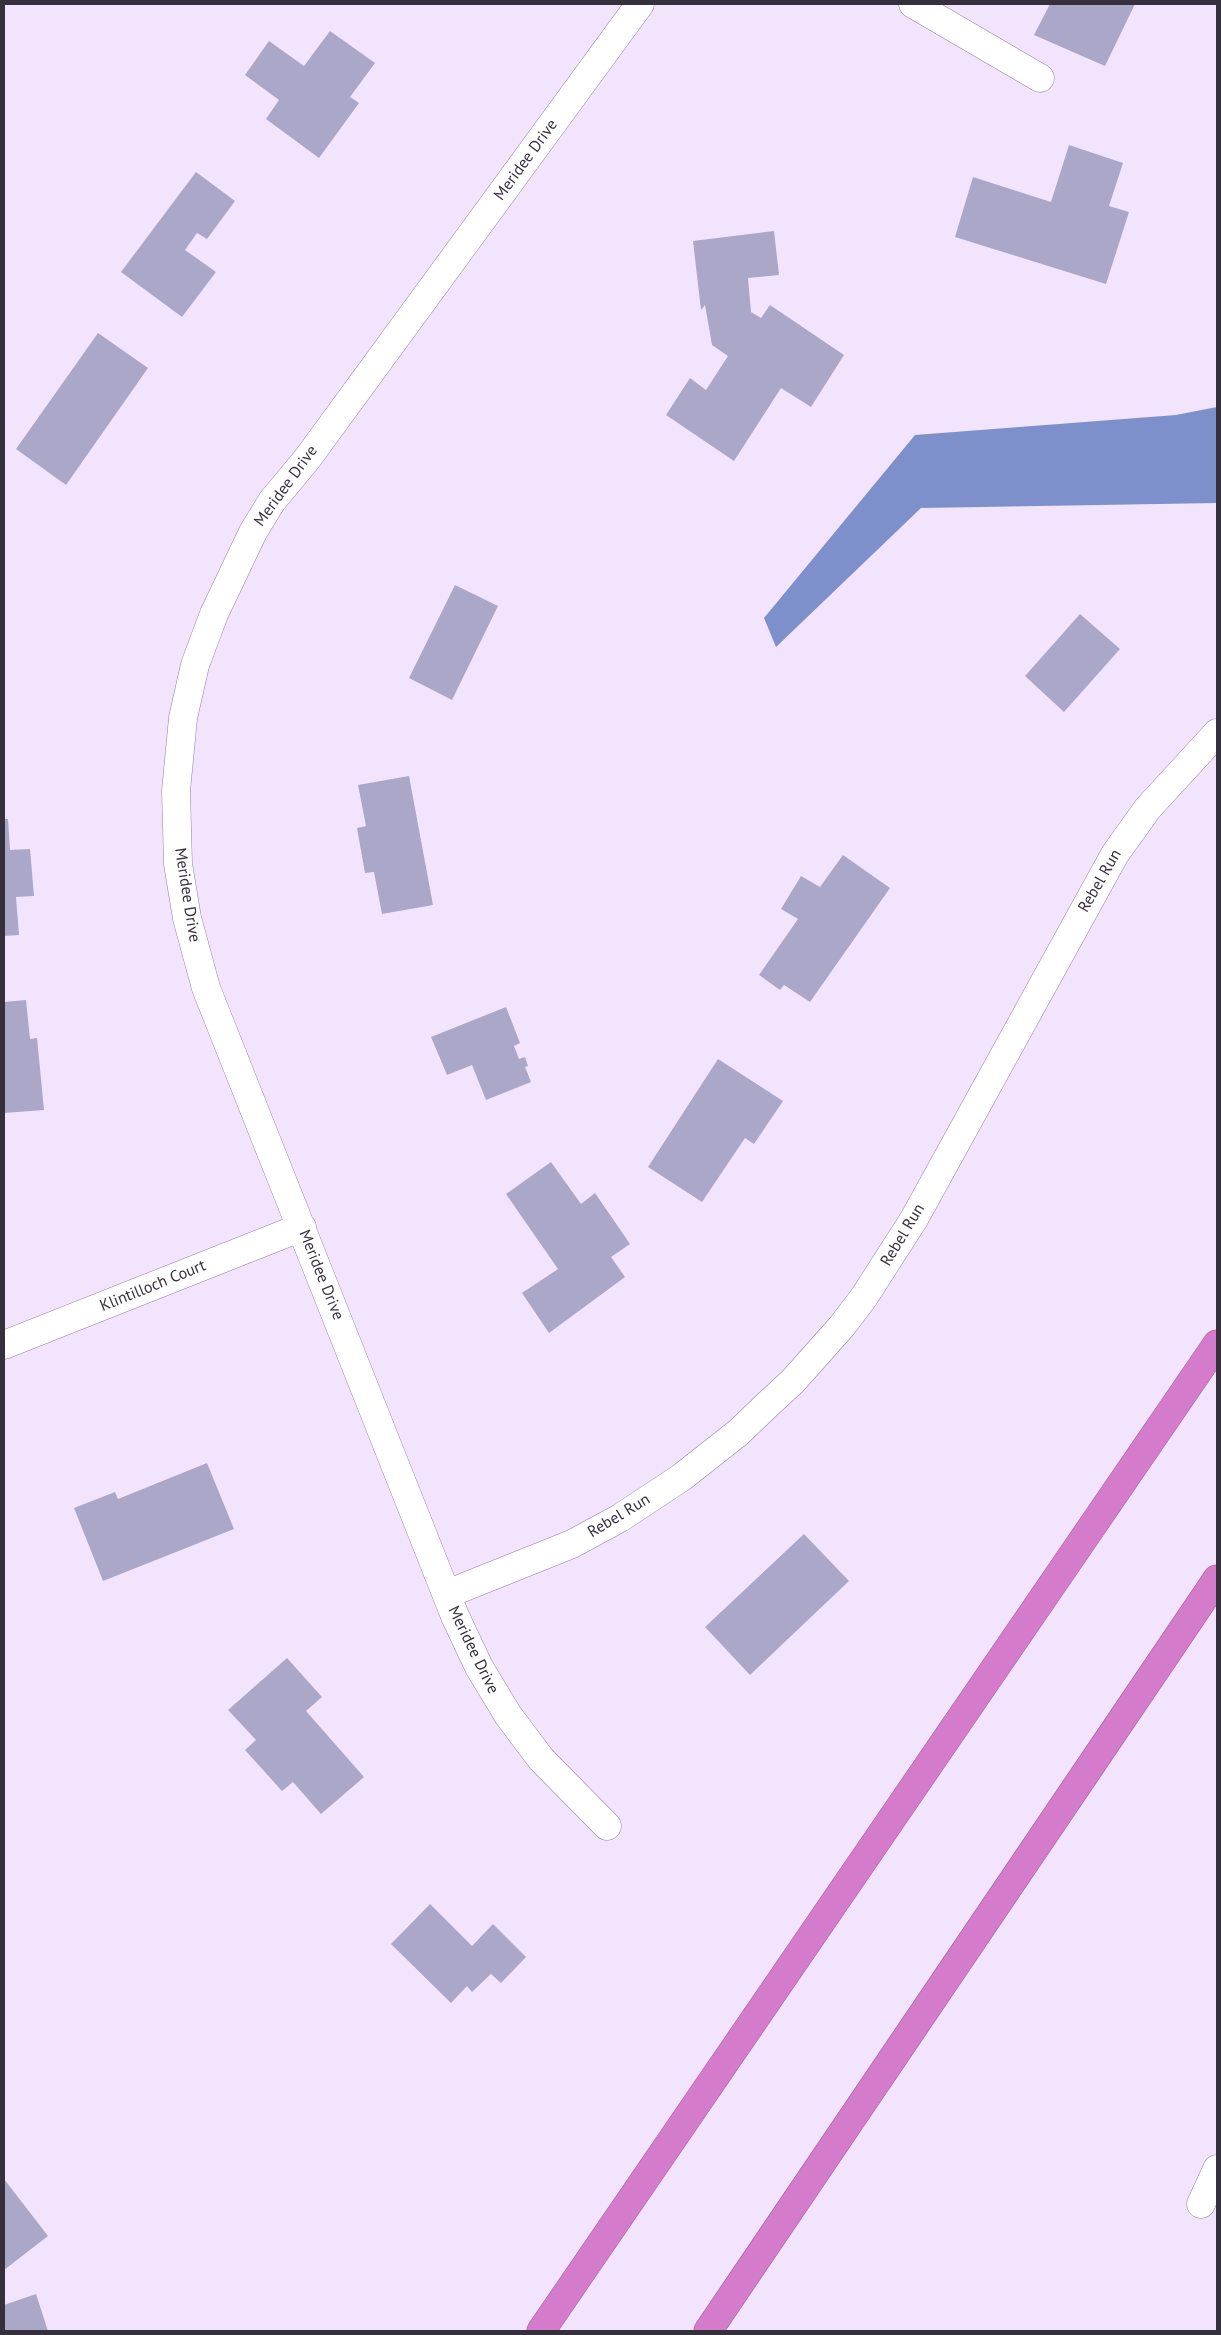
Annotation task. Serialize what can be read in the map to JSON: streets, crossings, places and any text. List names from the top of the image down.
{
  "streets": {
    "street": ["Meridee Drive", "Rebel Run", "Klintilloch Court"]
  },
  "crossings": [
    ["Meridee Drive", "Rebel Run"],
    ["Meridee Drive", "Klintilloch Court"]
  ]
}
